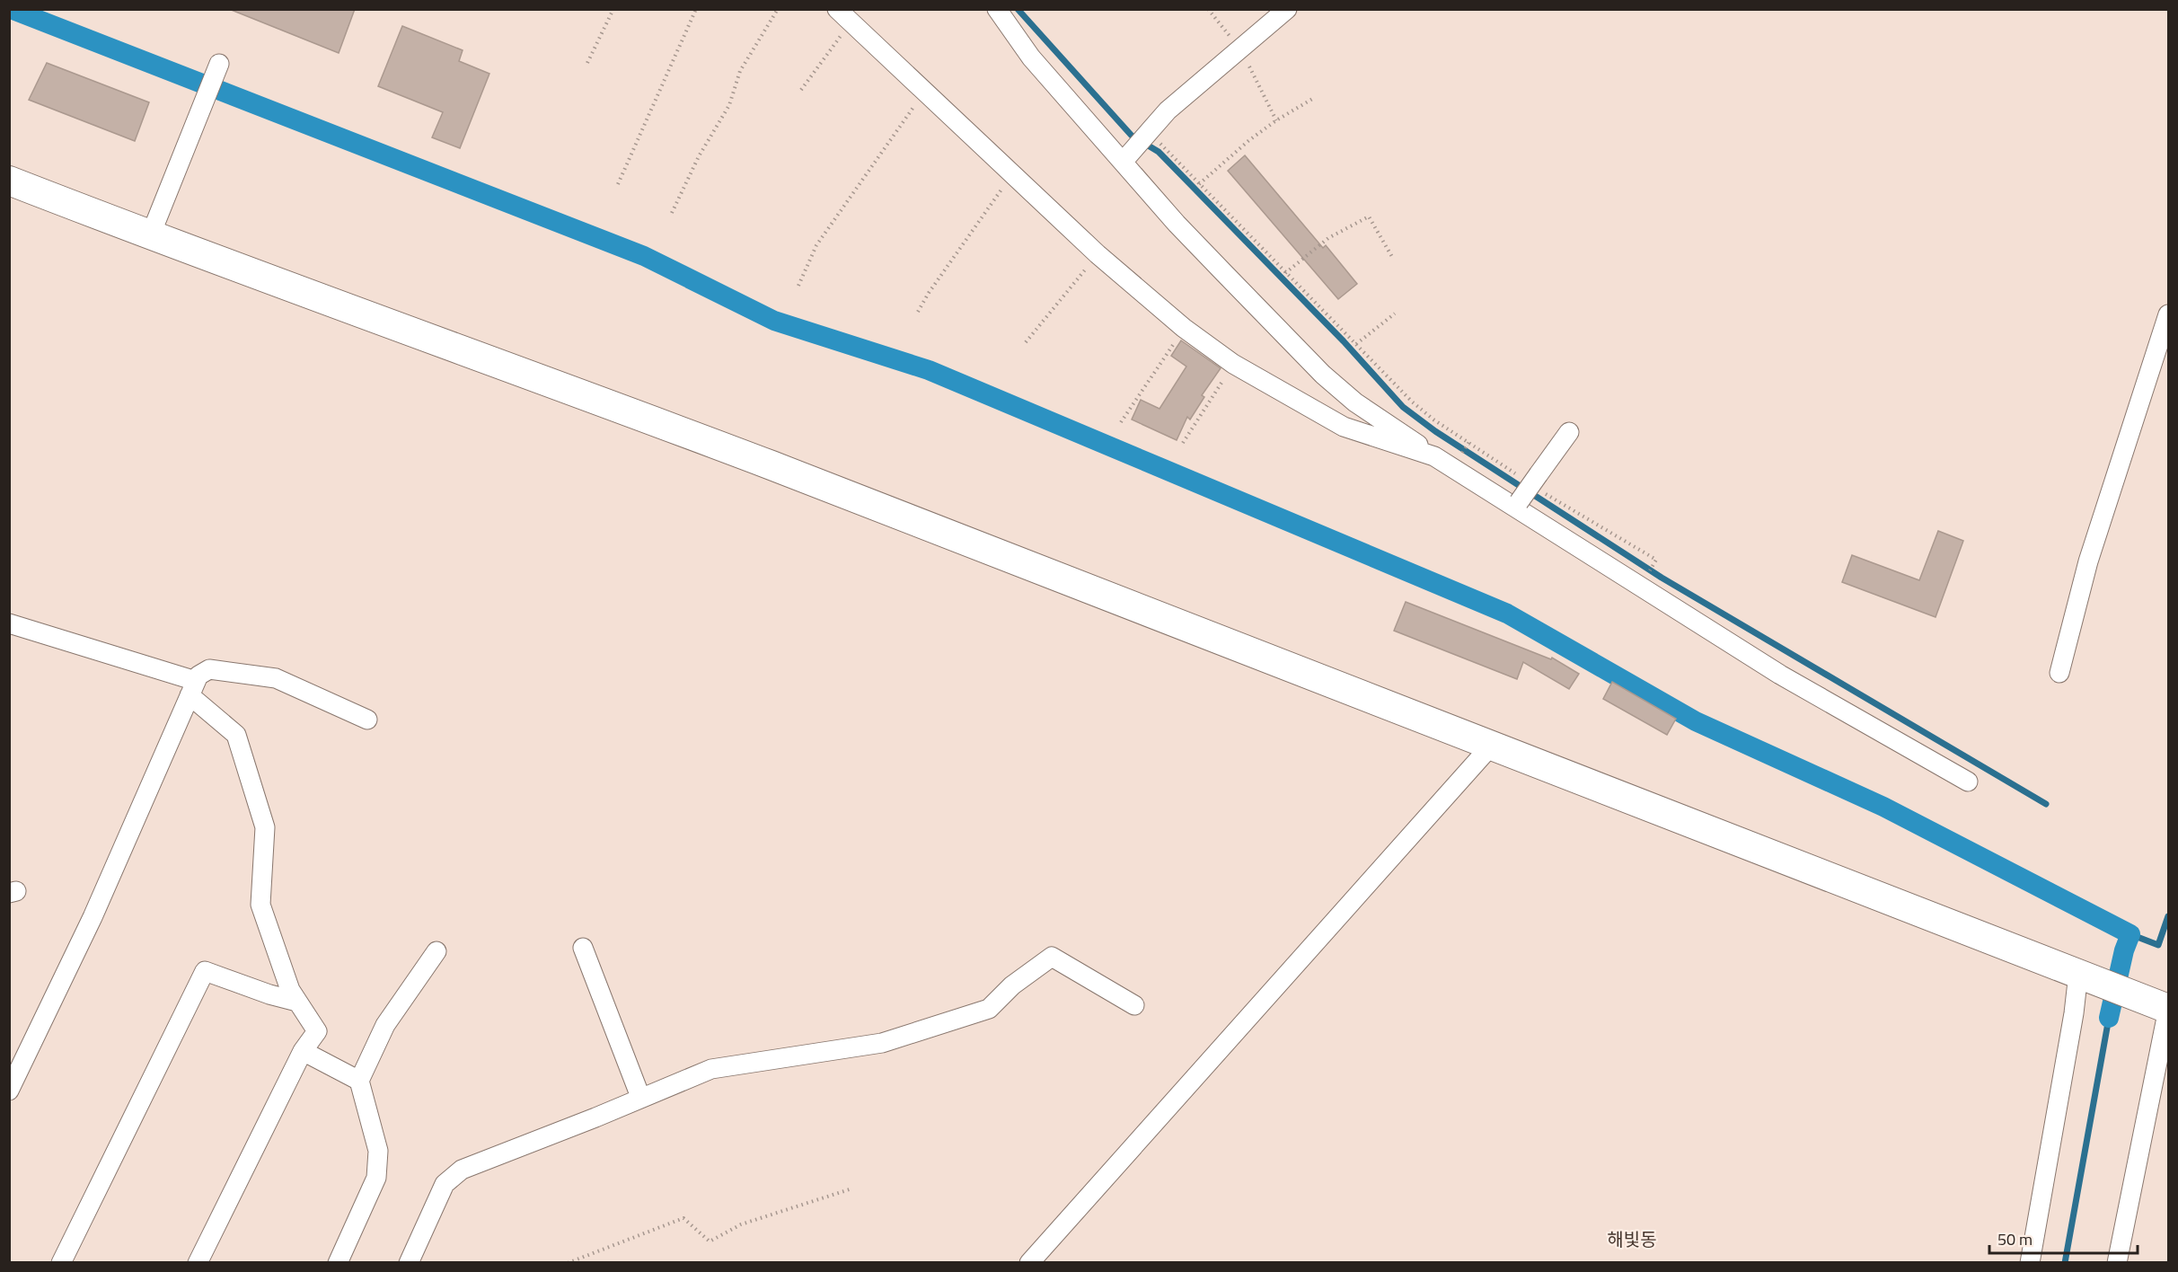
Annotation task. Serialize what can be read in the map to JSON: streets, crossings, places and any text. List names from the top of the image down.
{
  "districts": ["해빛동"],
  "scale_bar": "50 m"
}
